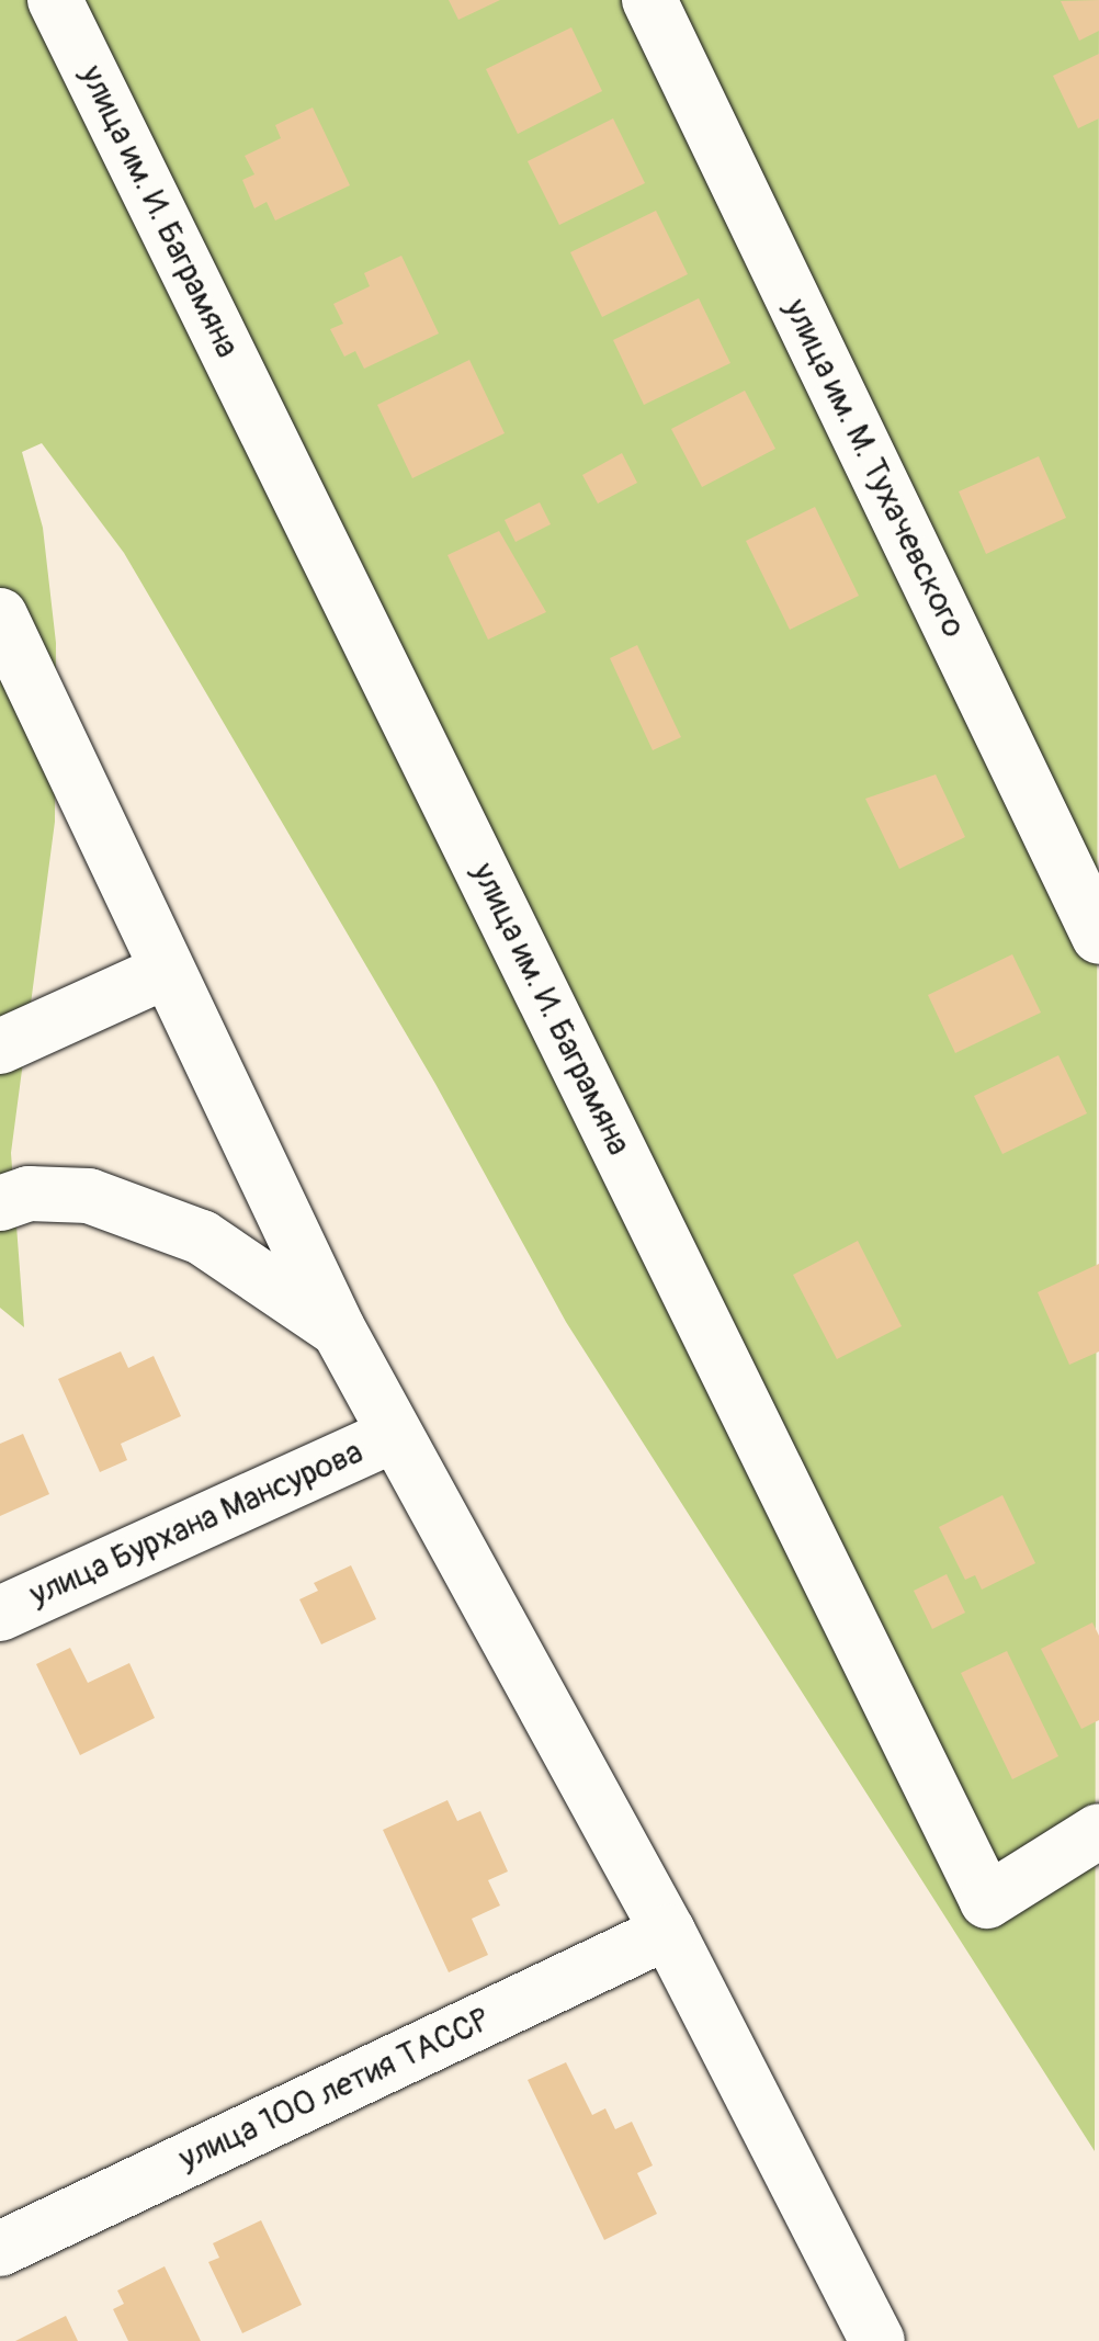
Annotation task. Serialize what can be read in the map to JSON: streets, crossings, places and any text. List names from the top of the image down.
{
  "streets": {
    "street": [
      "улица им. И. Баграмяна",
      "улица им. М. Тухачевского",
      "улица Бурхана Мансурова",
      "улица 100 летия ТАССР"
    ]
  }
}
